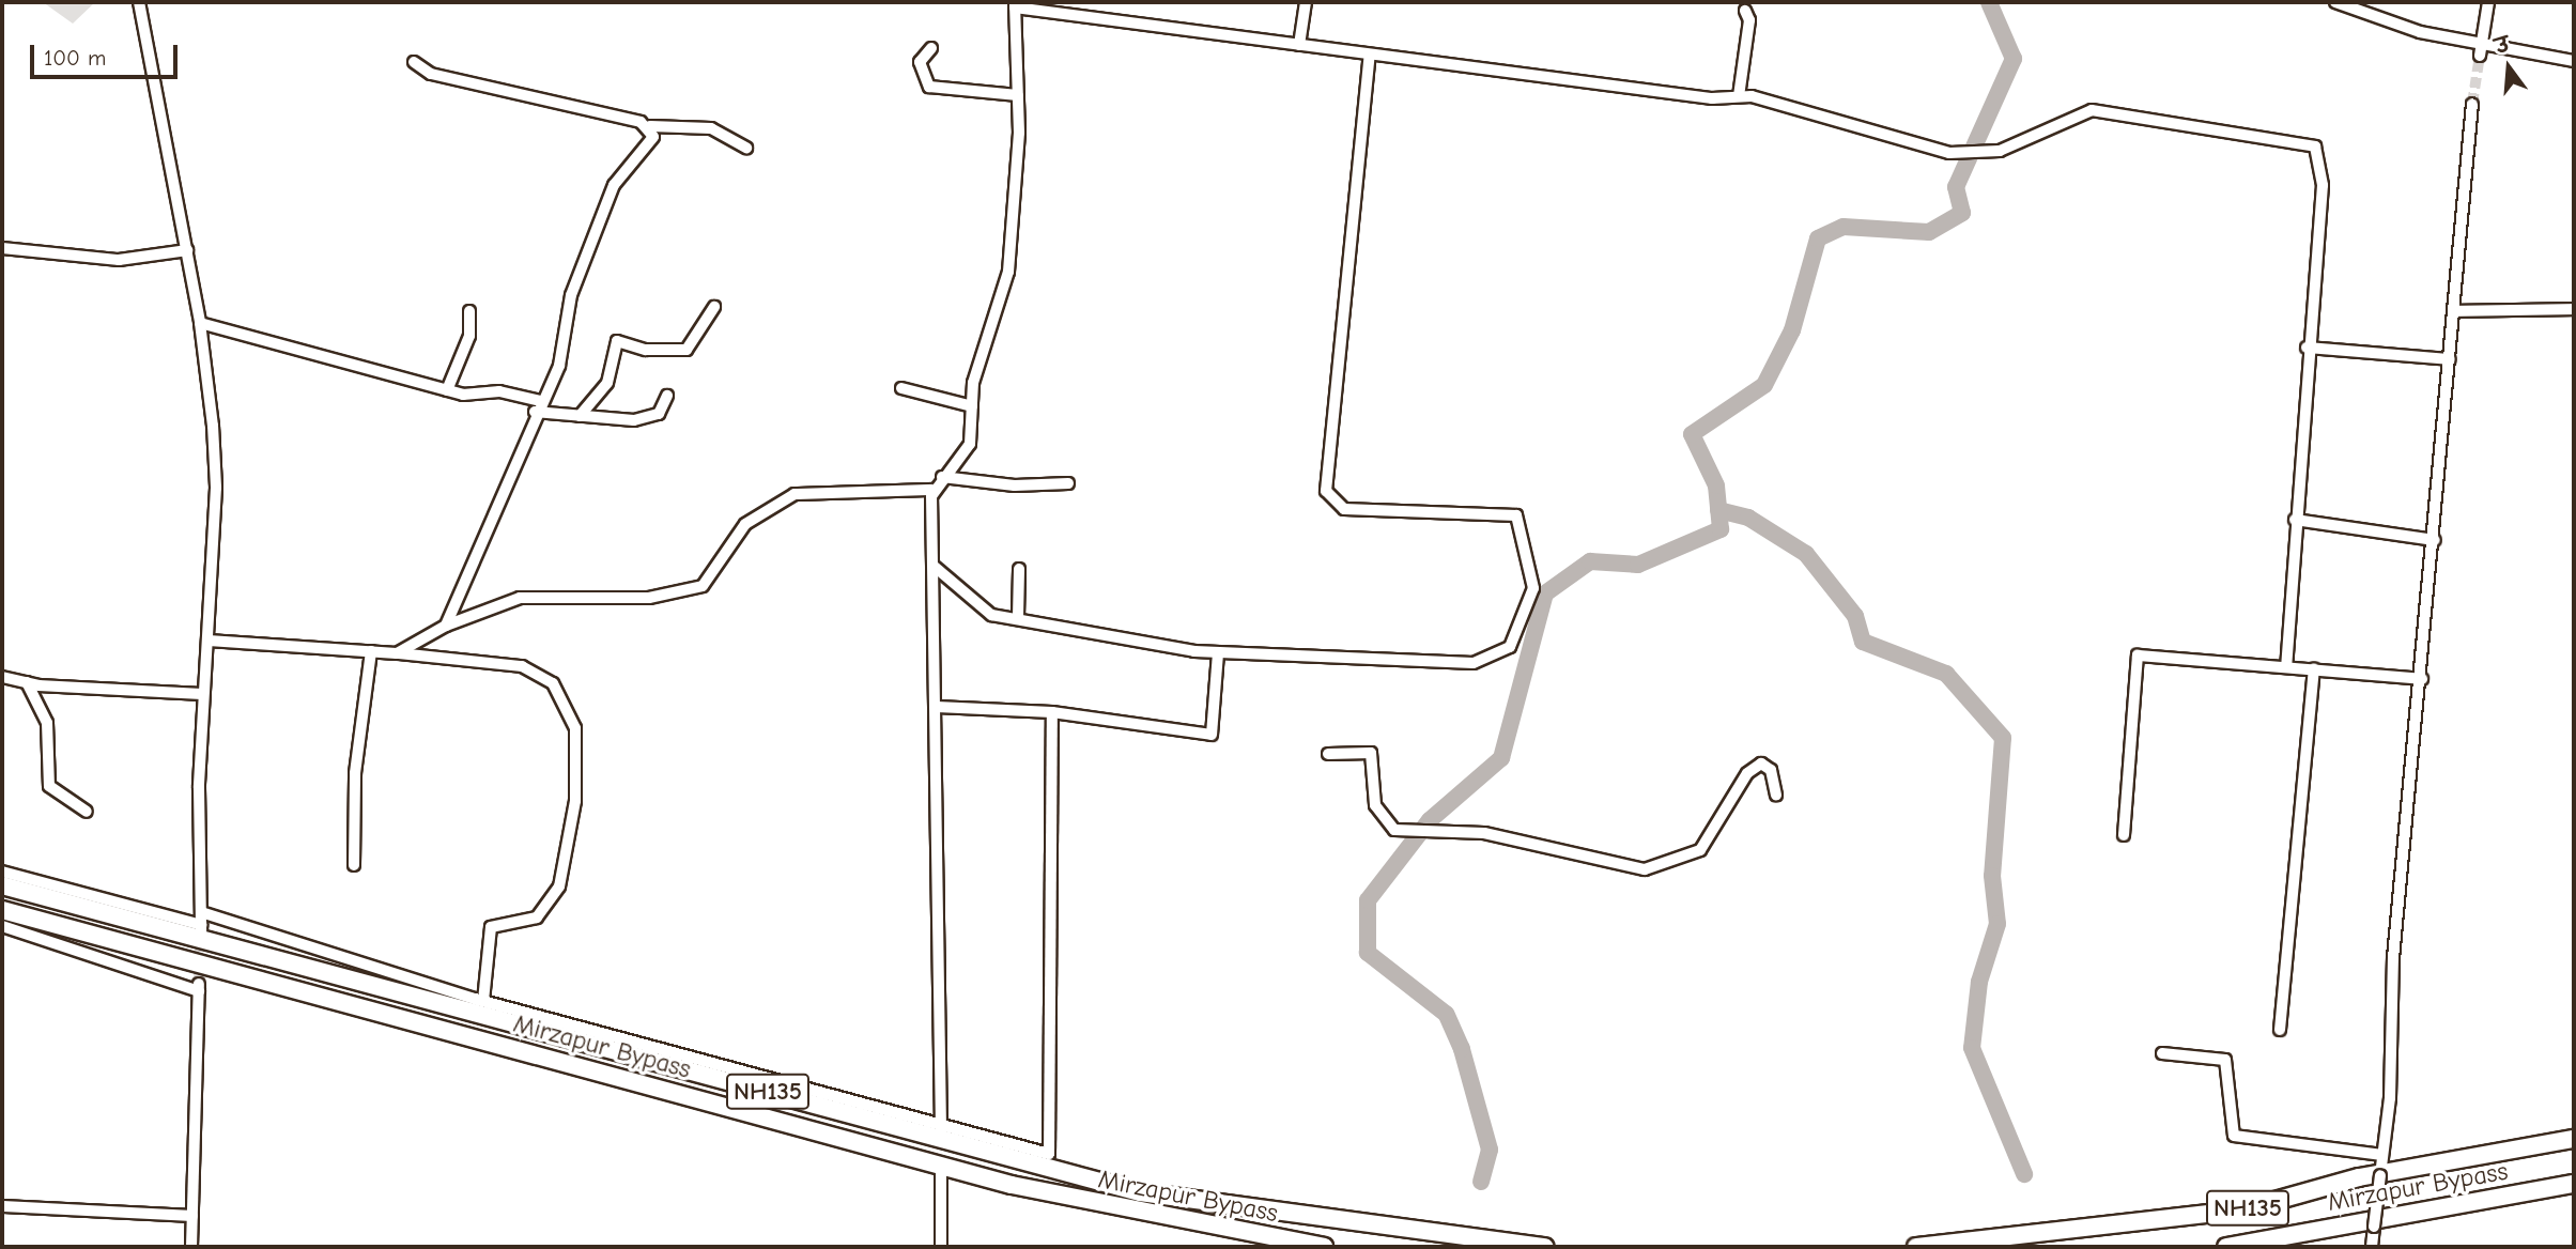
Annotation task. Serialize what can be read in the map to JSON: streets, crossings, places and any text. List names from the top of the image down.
{
  "streets": {
    "highway": ["Mirzapur Bypass", "NH135"]
  },
  "scale_bar": "100 m",
  "north": "top"
}
